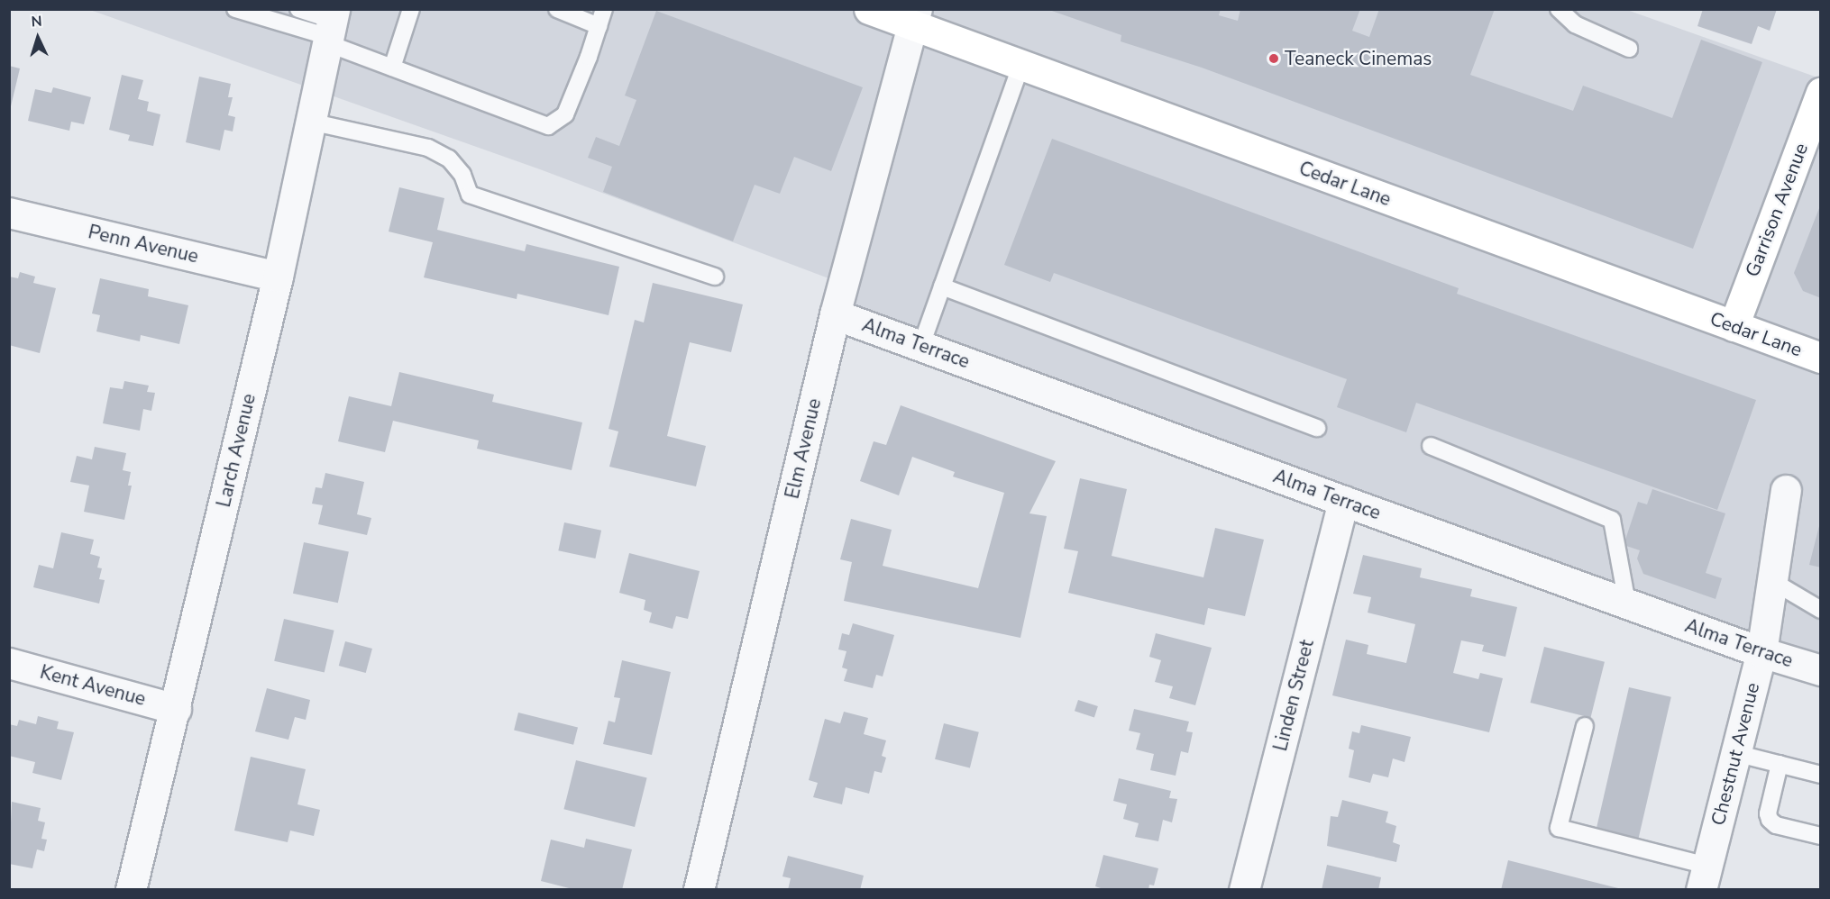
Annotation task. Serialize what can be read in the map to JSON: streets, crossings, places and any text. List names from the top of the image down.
{
  "streets": {
    "main road": ["Cedar Lane", "Garrison Avenue"],
    "street": [
      "Penn Avenue",
      "Alma Terrace",
      "Elm Avenue",
      "Larch Avenue",
      "Kent Avenue",
      "Linden Street",
      "Chestnut Avenue"
    ]
  },
  "crossings": [
    ["Cedar Lane", "Garrison Avenue"],
    ["Cedar Lane", "Elm Avenue"],
    ["Penn Avenue", "Larch Avenue"],
    ["Alma Terrace", "Elm Avenue"],
    ["Alma Terrace", "Linden Street"],
    ["Alma Terrace", "Chestnut Avenue"],
    ["Larch Avenue", "Kent Avenue"]
  ],
  "places": ["Teaneck Cinemas"],
  "north": "top"
}
